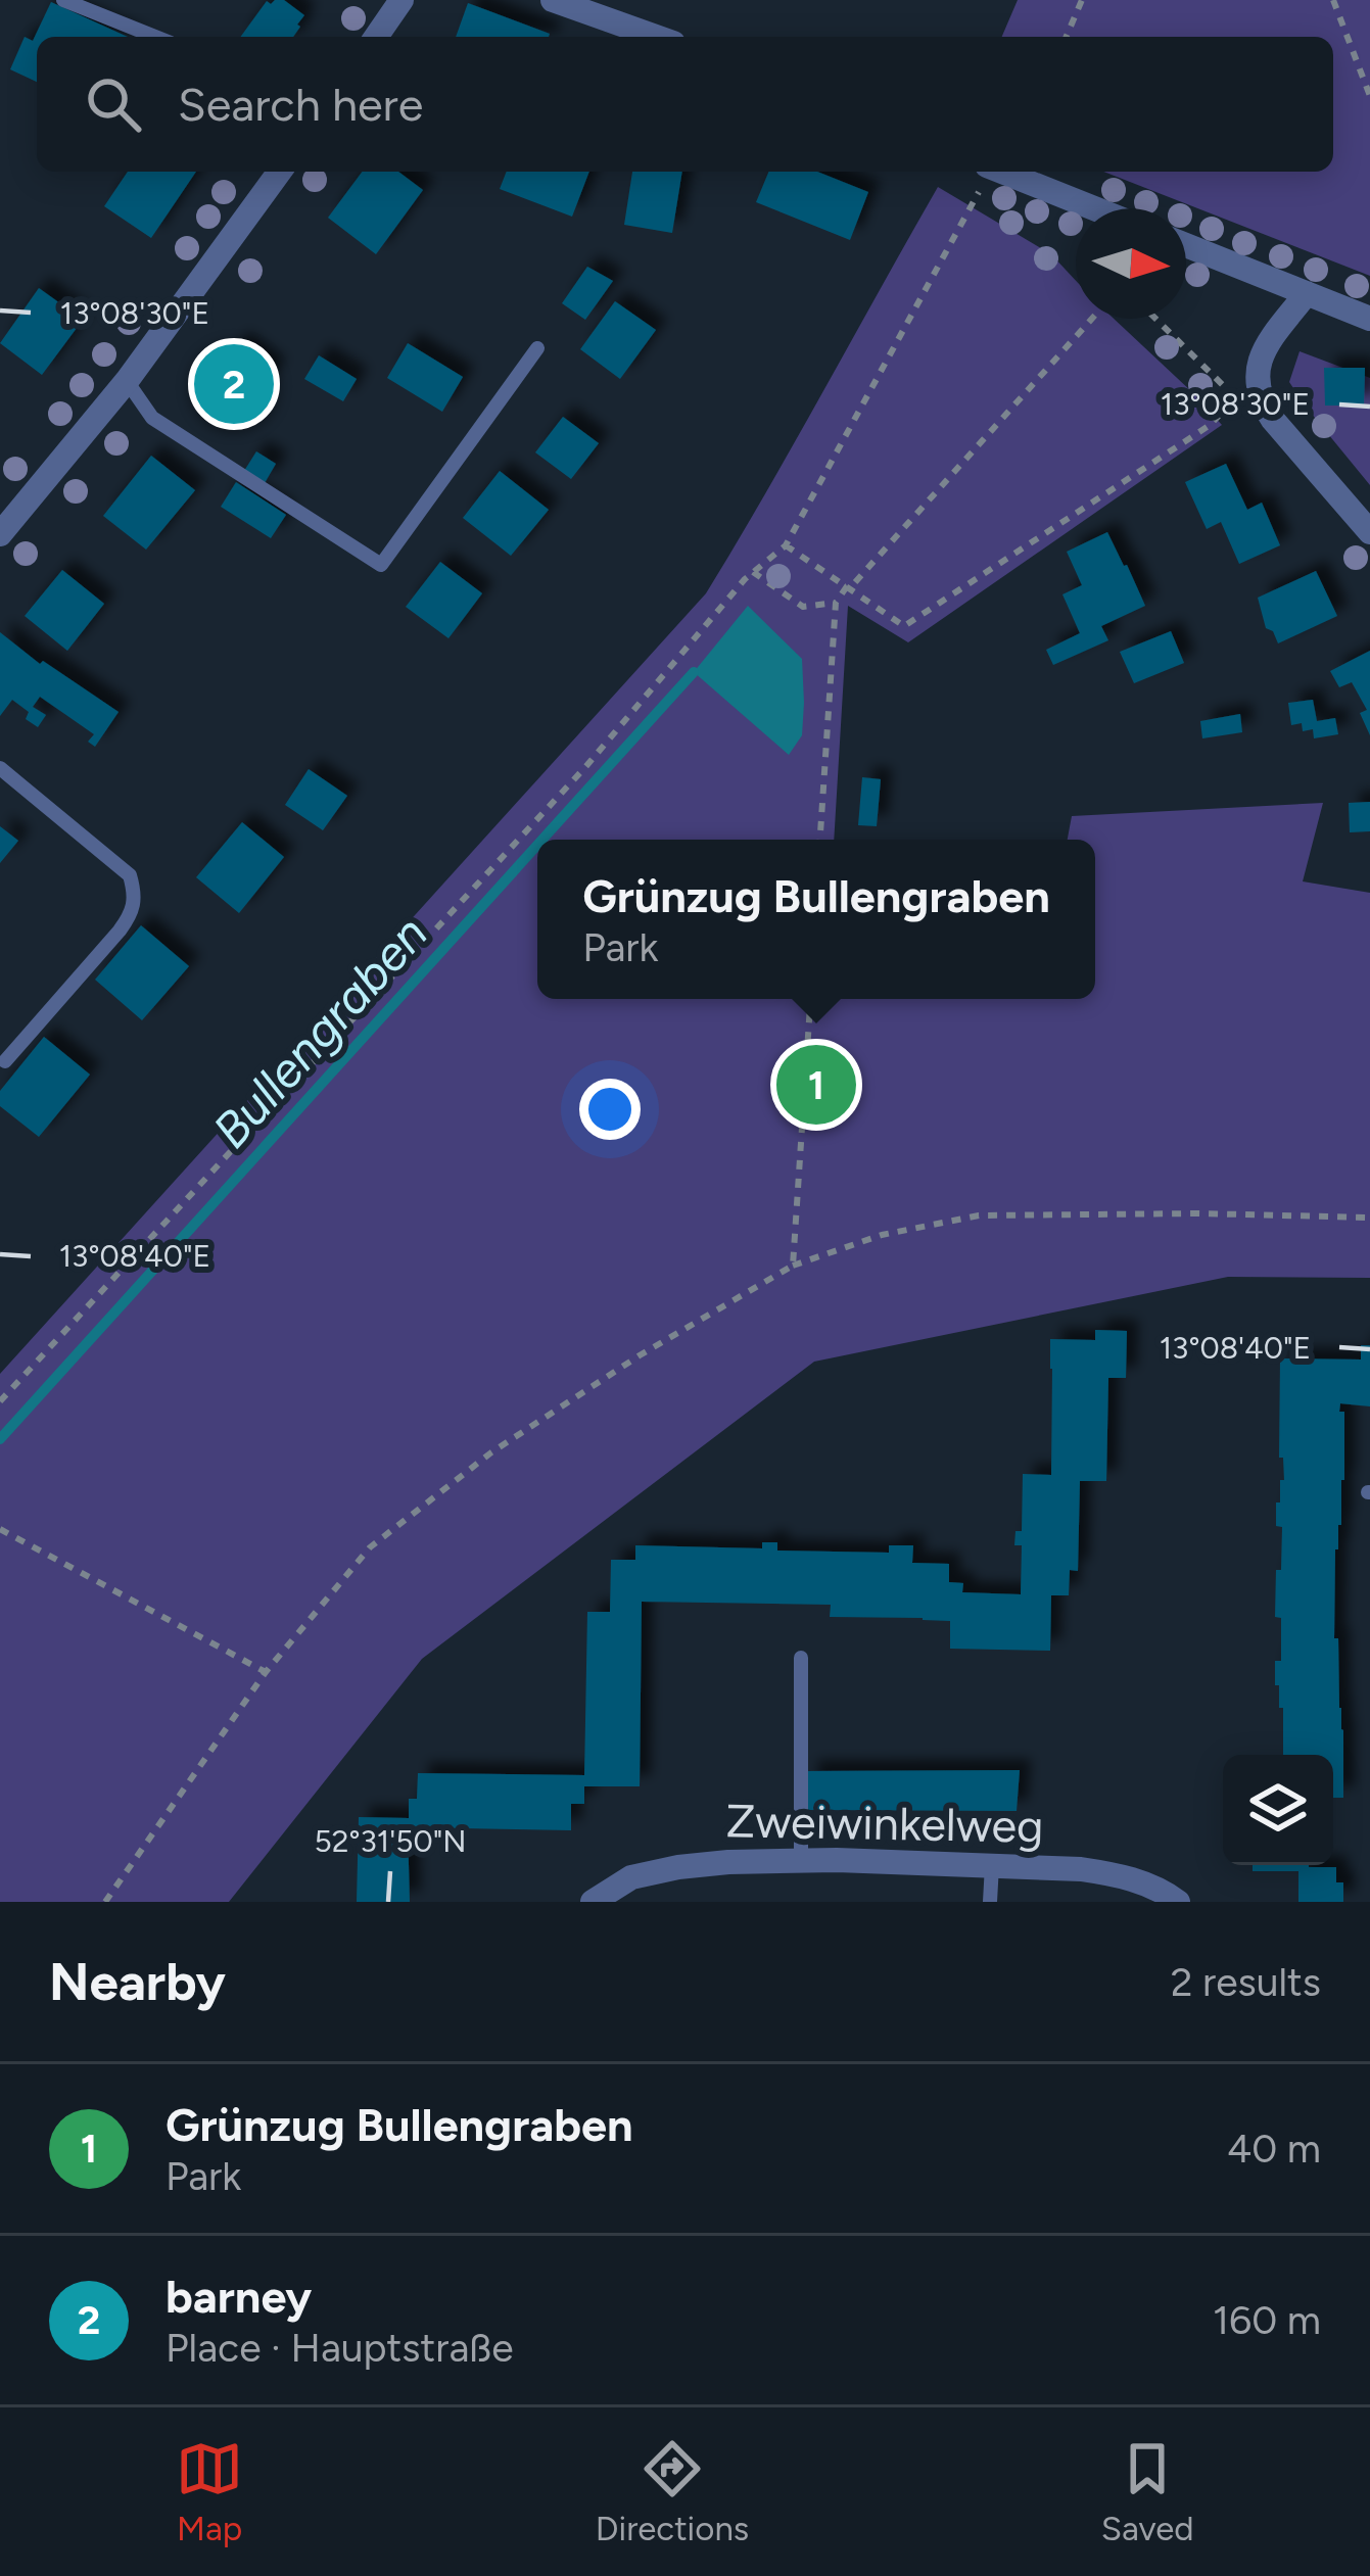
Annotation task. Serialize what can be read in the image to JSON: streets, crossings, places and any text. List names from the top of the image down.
{
  "streets": {
    "street": ["Zweiwinkelweg"]
  },
  "water": ["Bullengraben"],
  "north": "right",
  "page": {
    "search": "Search here",
    "pins": ["2", "1"],
    "popup": ["Grünzug Bullengraben", "Park"],
    "heading": ["Nearby", "2 results"],
    "list": [
      {
        "mark": "1",
        "name": "Grünzug Bullengraben",
        "note": "Park",
        "value": "40 m"
      },
      {
        "mark": "2",
        "name": "barney",
        "note": "Place · Hauptstraße",
        "value": "160 m"
      }
    ],
    "nav": ["Map", "Directions", "Saved"]
  },
  "coordinates": ["13°08'30\"E", "13°08'40\"E", "52°31'50\"N"]
}
